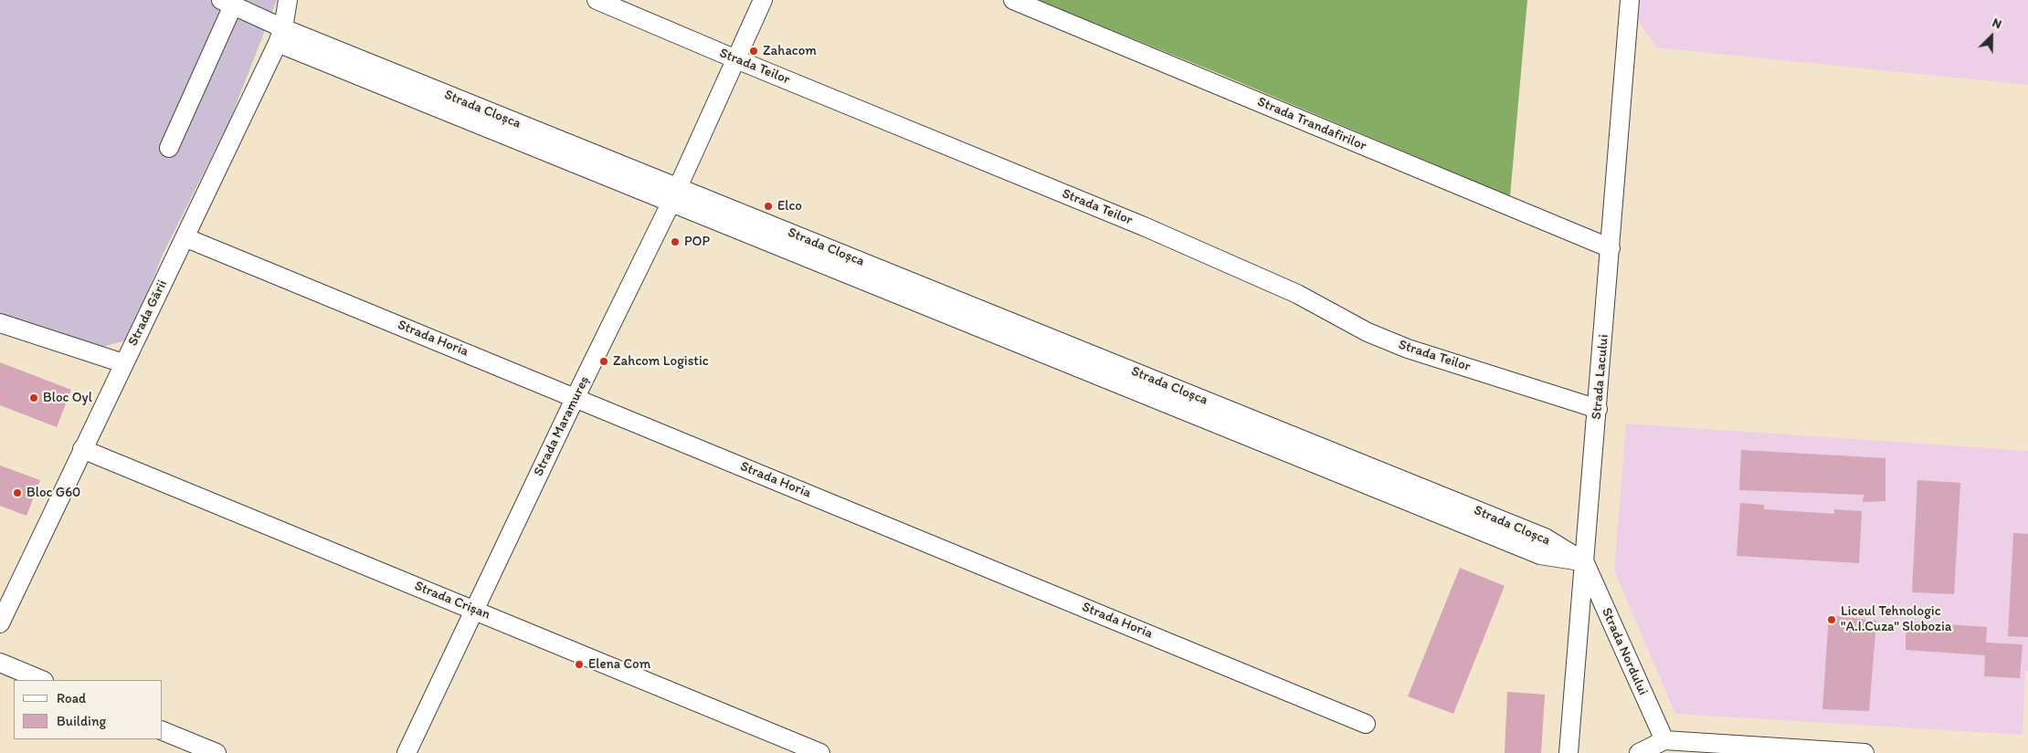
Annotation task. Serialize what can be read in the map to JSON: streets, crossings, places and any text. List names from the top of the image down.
{
  "streets": {
    "street": [
      "Strada Teilor",
      "Strada Cloșca",
      "Strada Trandafirilor",
      "Strada Gării",
      "Strada Horia",
      "Strada Lacului",
      "Strada Maramureș",
      "Strada Crișan",
      "Strada Nordului"
    ]
  },
  "crossings": [
    ["Strada Teilor", "Strada Lacului"],
    ["Strada Teilor", "Strada Maramureș"],
    ["Strada Cloșca", "Strada Gării"],
    ["Strada Cloșca", "Strada Lacului"],
    ["Strada Cloșca", "Strada Maramureș"],
    ["Strada Cloșca", "Strada Nordului"],
    ["Strada Trandafirilor", "Strada Lacului"],
    ["Strada Gării", "Strada Horia"],
    ["Strada Gării", "Strada Crișan"],
    ["Strada Horia", "Strada Maramureș"],
    ["Strada Lacului", "Strada Nordului"],
    ["Strada Maramureș", "Strada Crișan"]
  ],
  "places": [
    "Zahacom",
    "Elco",
    "POP",
    "Zahcom Logistic",
    "Bloc Oyl",
    "Bloc G60",
    "Liceul Tehnologic \"A.I.Cuza\" Slobozia",
    "Elena Com"
  ],
  "legend": ["Road", "Building"],
  "north": "top right"
}
